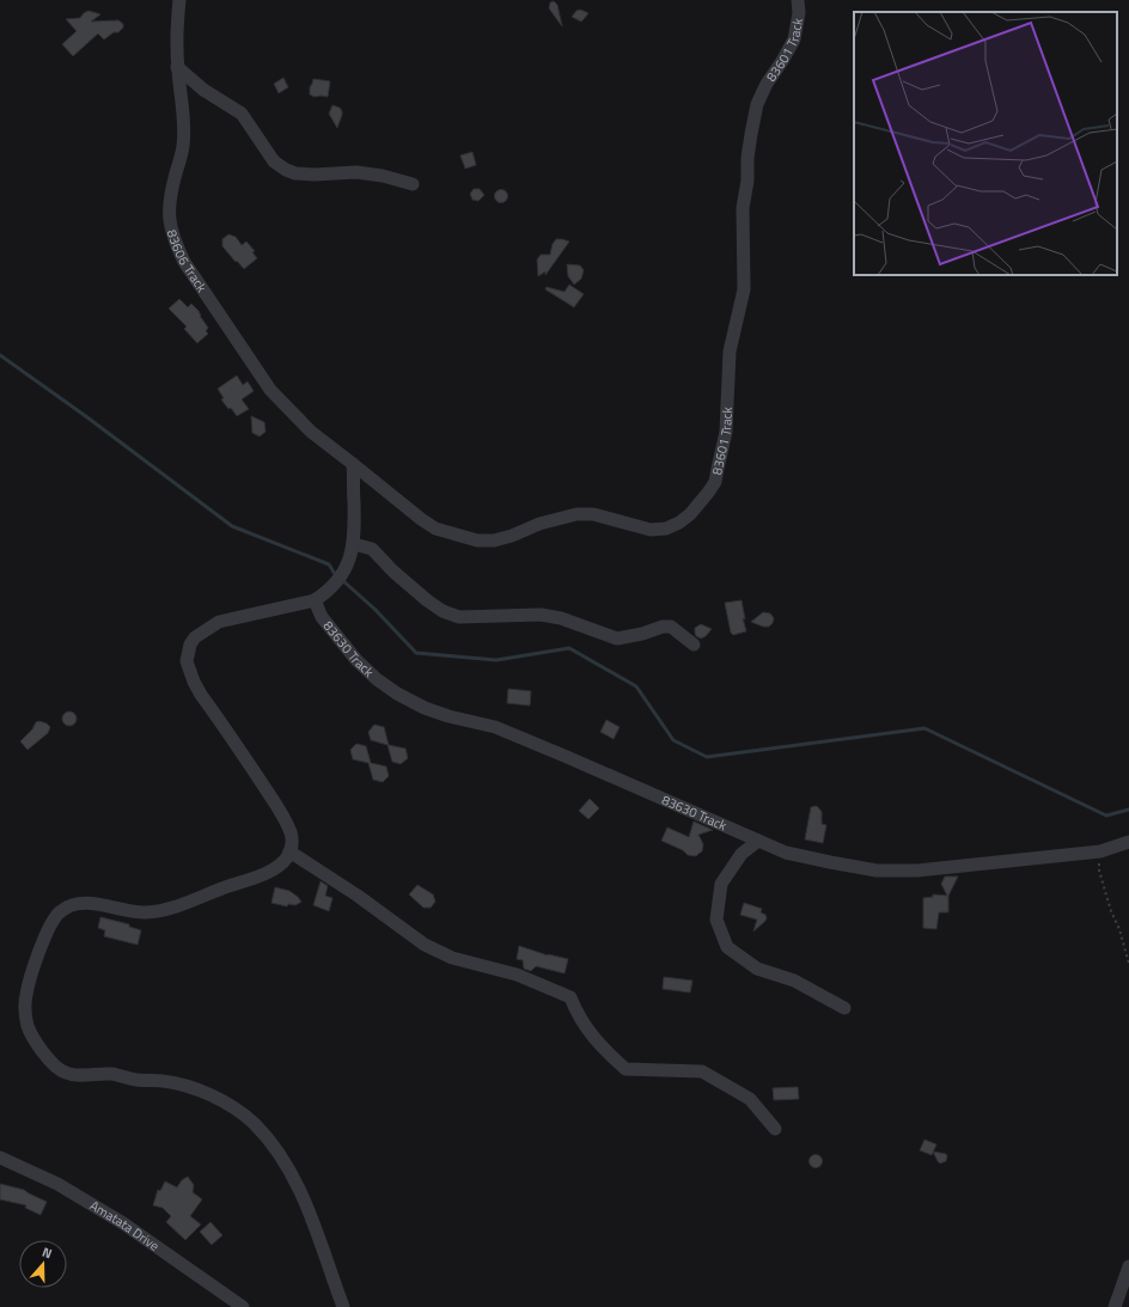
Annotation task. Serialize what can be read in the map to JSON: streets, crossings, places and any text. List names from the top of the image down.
{
  "streets": {
    "street": [
      "83601 Track",
      "83606 Track",
      "83630 Track",
      "Amatata Drive"
    ]
  },
  "crossings": [
    ["83601 Track", "83606 Track"]
  ],
  "north": "top"
}
